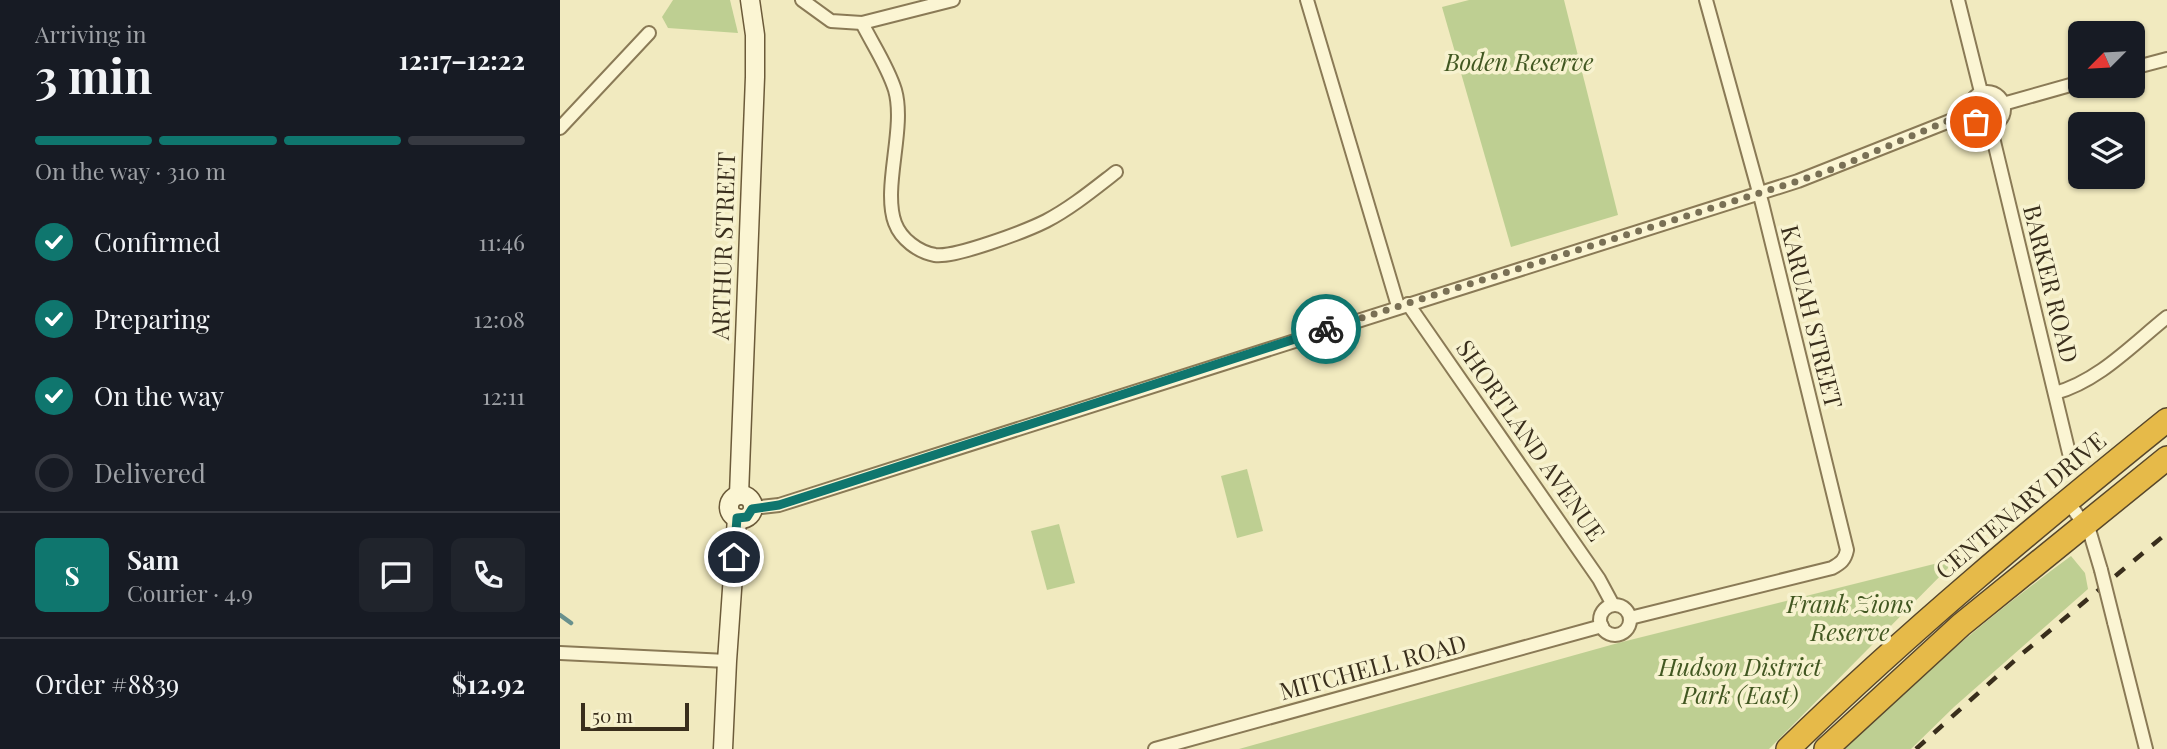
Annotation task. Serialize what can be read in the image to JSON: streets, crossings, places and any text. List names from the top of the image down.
{
  "streets": {
    "highway": ["CENTENARY DRIVE"],
    "main road": ["ARTHUR STREET"],
    "street": [
      "BARKER ROAD",
      "KARUAH STREET",
      "SHORTLAND AVENUE",
      "MITCHELL ROAD"
    ]
  },
  "crossings": [
    ["KARUAH STREET", "SHORTLAND AVENUE"],
    ["KARUAH STREET", "MITCHELL ROAD"],
    ["SHORTLAND AVENUE", "MITCHELL ROAD"]
  ],
  "parks": ["Boden Reserve", "Frank Zions Reserve", "Hudson District Park (East)"],
  "scale_bar": "50 m",
  "north": "bottom left",
  "page": {
    "heading": ["3 min", "Arriving in", "12:17–12:22"],
    "panel": [
      "Sam",
      "Courier · 4.9",
      "Order #8839",
      "$12.92"
    ],
    "bar": "On the way · 310 m",
    "list": [
      ["Confirmed", "11:46"],
      ["Preparing", "12:08"],
      ["On the way", "12:11"],
      "Delivered"
    ],
    "round": "S",
    "scale": "50 m"
  }
}
